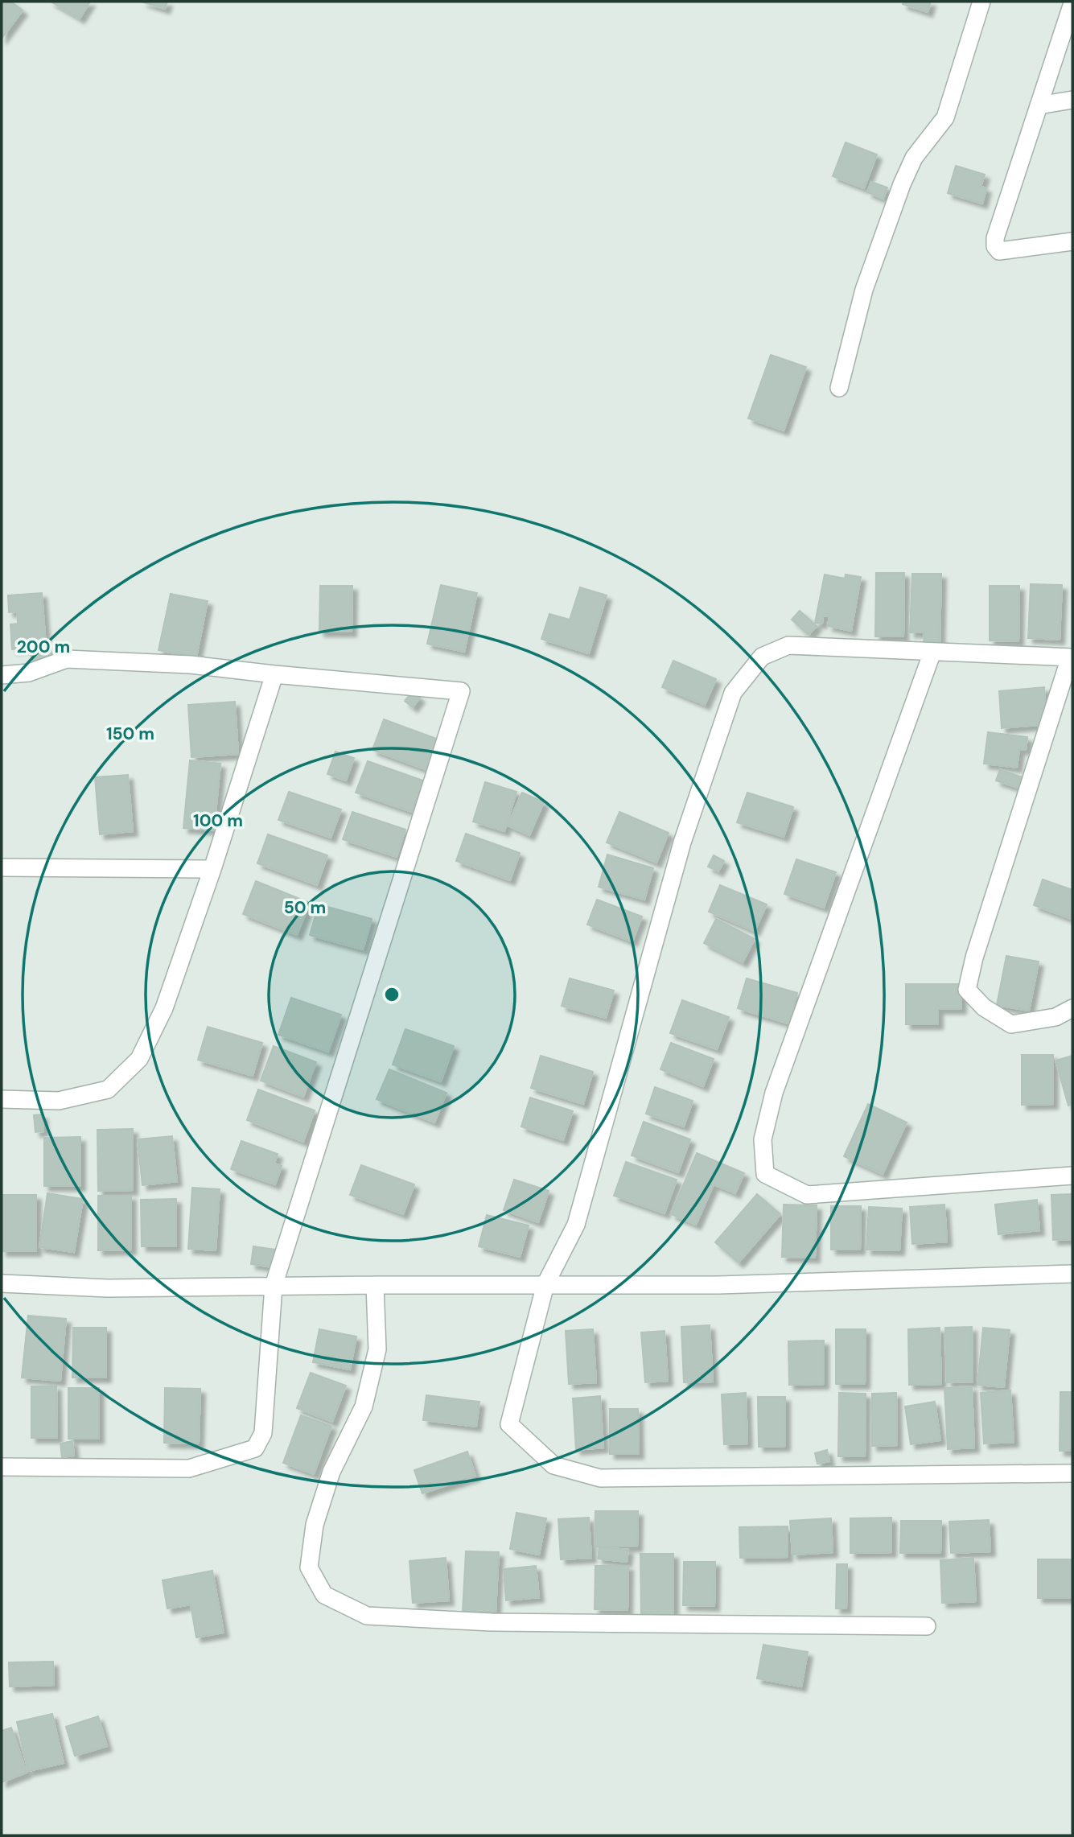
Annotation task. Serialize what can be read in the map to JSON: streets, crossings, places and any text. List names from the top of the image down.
{
  "rings": [
    "200 m",
    "150 m",
    "100 m",
    "50 m"
  ]
}
